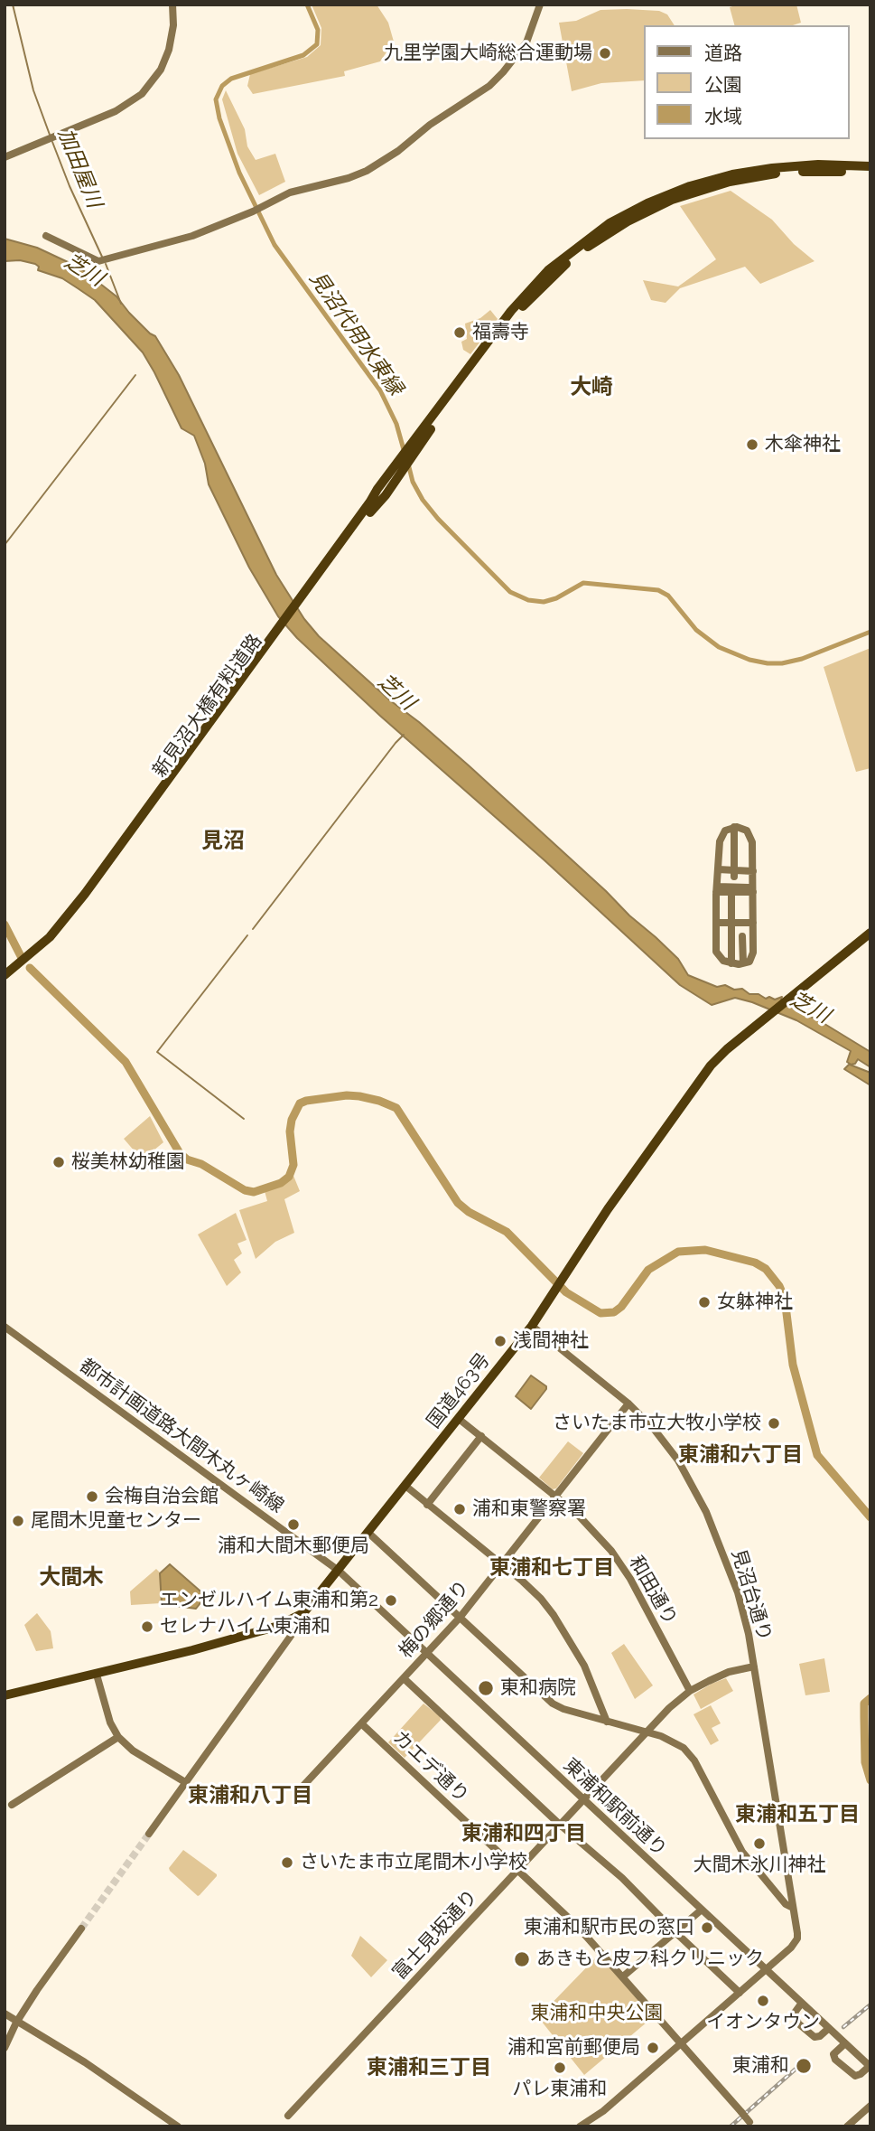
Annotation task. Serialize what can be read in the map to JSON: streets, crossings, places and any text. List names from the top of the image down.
{
  "streets": {
    "highway": ["新見沼大橋有料道路", "国道463号"],
    "street": [
      "都市計画道路大間木丸ヶ崎線",
      "和田通り",
      "見沼台通り",
      "梅の郷通り",
      "カエデ通り",
      "東浦和駅前通り",
      "富士見坂通り"
    ]
  },
  "crossings": [
    ["国道463号", "都市計画道路大間木丸ヶ崎線"],
    ["国道463号", "和田通り"],
    ["国道463号", "見沼台通り"],
    ["国道463号", "東浦和駅前通り"],
    ["都市計画道路大間木丸ヶ崎線", "東浦和駅前通り"],
    ["和田通り", "梅の郷通り"],
    ["和田通り", "富士見坂通り"],
    ["見沼台通り", "梅の郷通り"],
    ["見沼台通り", "東浦和駅前通り"],
    ["見沼台通り", "富士見坂通り"],
    ["梅の郷通り", "カエデ通り"],
    ["梅の郷通り", "東浦和駅前通り"],
    ["カエデ通り", "富士見坂通り"],
    ["東浦和駅前通り", "富士見坂通り"]
  ],
  "districts": [
    "大崎",
    "見沼",
    "東浦和六丁目",
    "東浦和七丁目",
    "大間木",
    "東浦和八丁目",
    "東浦和五丁目",
    "東浦和四丁目",
    "東浦和三丁目"
  ],
  "water": ["加田屋川", "芝川", "見沼代用水東縁"],
  "parks": ["東浦和中央公園"],
  "places": [
    "九里学園大崎総合運動場",
    "福壽寺",
    "木傘神社",
    "桜美林幼稚園",
    "女躰神社",
    "浅間神社",
    "さいたま市立大牧小学校",
    "会梅自治会館",
    "浦和東警察署",
    "尾間木児童センター",
    "浦和大間木郵便局",
    "エンゼルハイム東浦和第2",
    "セレナハイム東浦和",
    "東和病院",
    "大間木氷川神社",
    "さいたま市立尾間木小学校",
    "東浦和駅市民の窓口",
    "あきもと皮フ科クリニック",
    "イオンタウン",
    "浦和宮前郵便局",
    "東浦和",
    "パレ東浦和"
  ],
  "legend": ["道路", "公園", "水域"]
}
